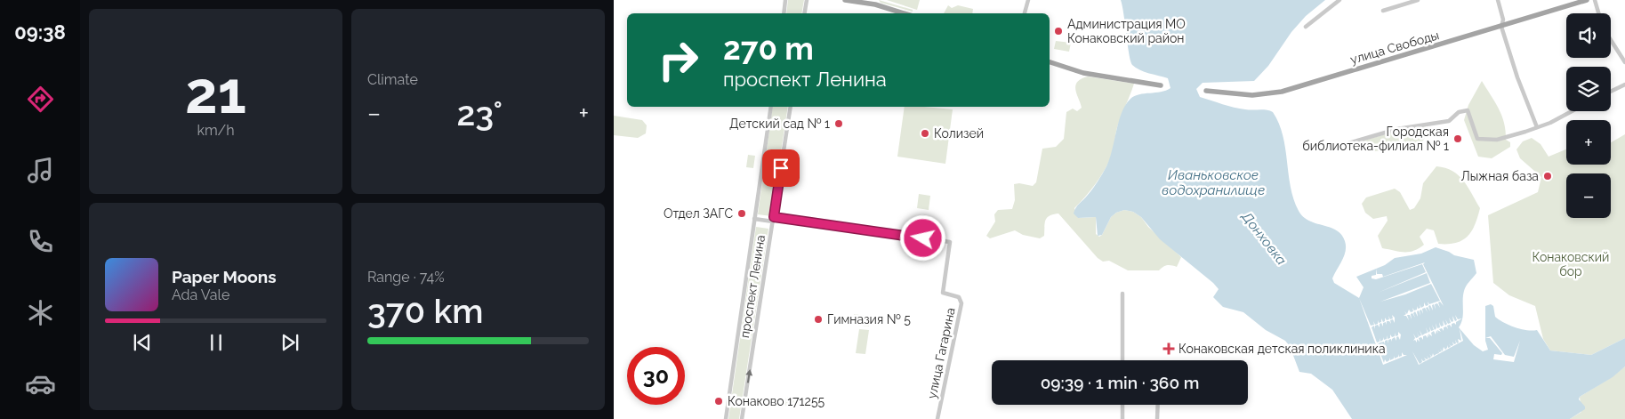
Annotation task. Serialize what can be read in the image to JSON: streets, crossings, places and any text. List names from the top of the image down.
{
  "streets": {
    "main road": ["улица Свободы"],
    "street": ["проспект Ленина", "улица Гагарина"]
  },
  "crossings": [
    ["проспект Ленина", "улица Гагарина"]
  ],
  "water": ["Иваньковское водохранилище", "Донховка"],
  "parks": ["Конаковский бор"],
  "places": {
    "other": [
      "Администрация МО Конаковский район",
      "Детский сад № 1",
      "Колизей",
      "Городская библиотека-филиал № 1",
      "Лыжная база",
      "Отдел ЗАГС",
      "Гимназия № 5",
      "Конаково 171255"
    ],
    "health": ["Конаковская детская поликлиника"]
  },
  "page": {
    "tabs": "09:38",
    "tile": [
      ["21", "km/h"],
      "Climate",
      ["Range · 74%", "370 km"]
    ],
    "map_buttons": ["+", "−"],
    "turn": ["270 m", "проспект Ленина"],
    "heat": ["−", "23°", "+"],
    "song": ["Paper Moons", "Ada Vale"],
    "limit": "30",
    "trip": "09:39 · 1 min · 360 m"
  }
}
